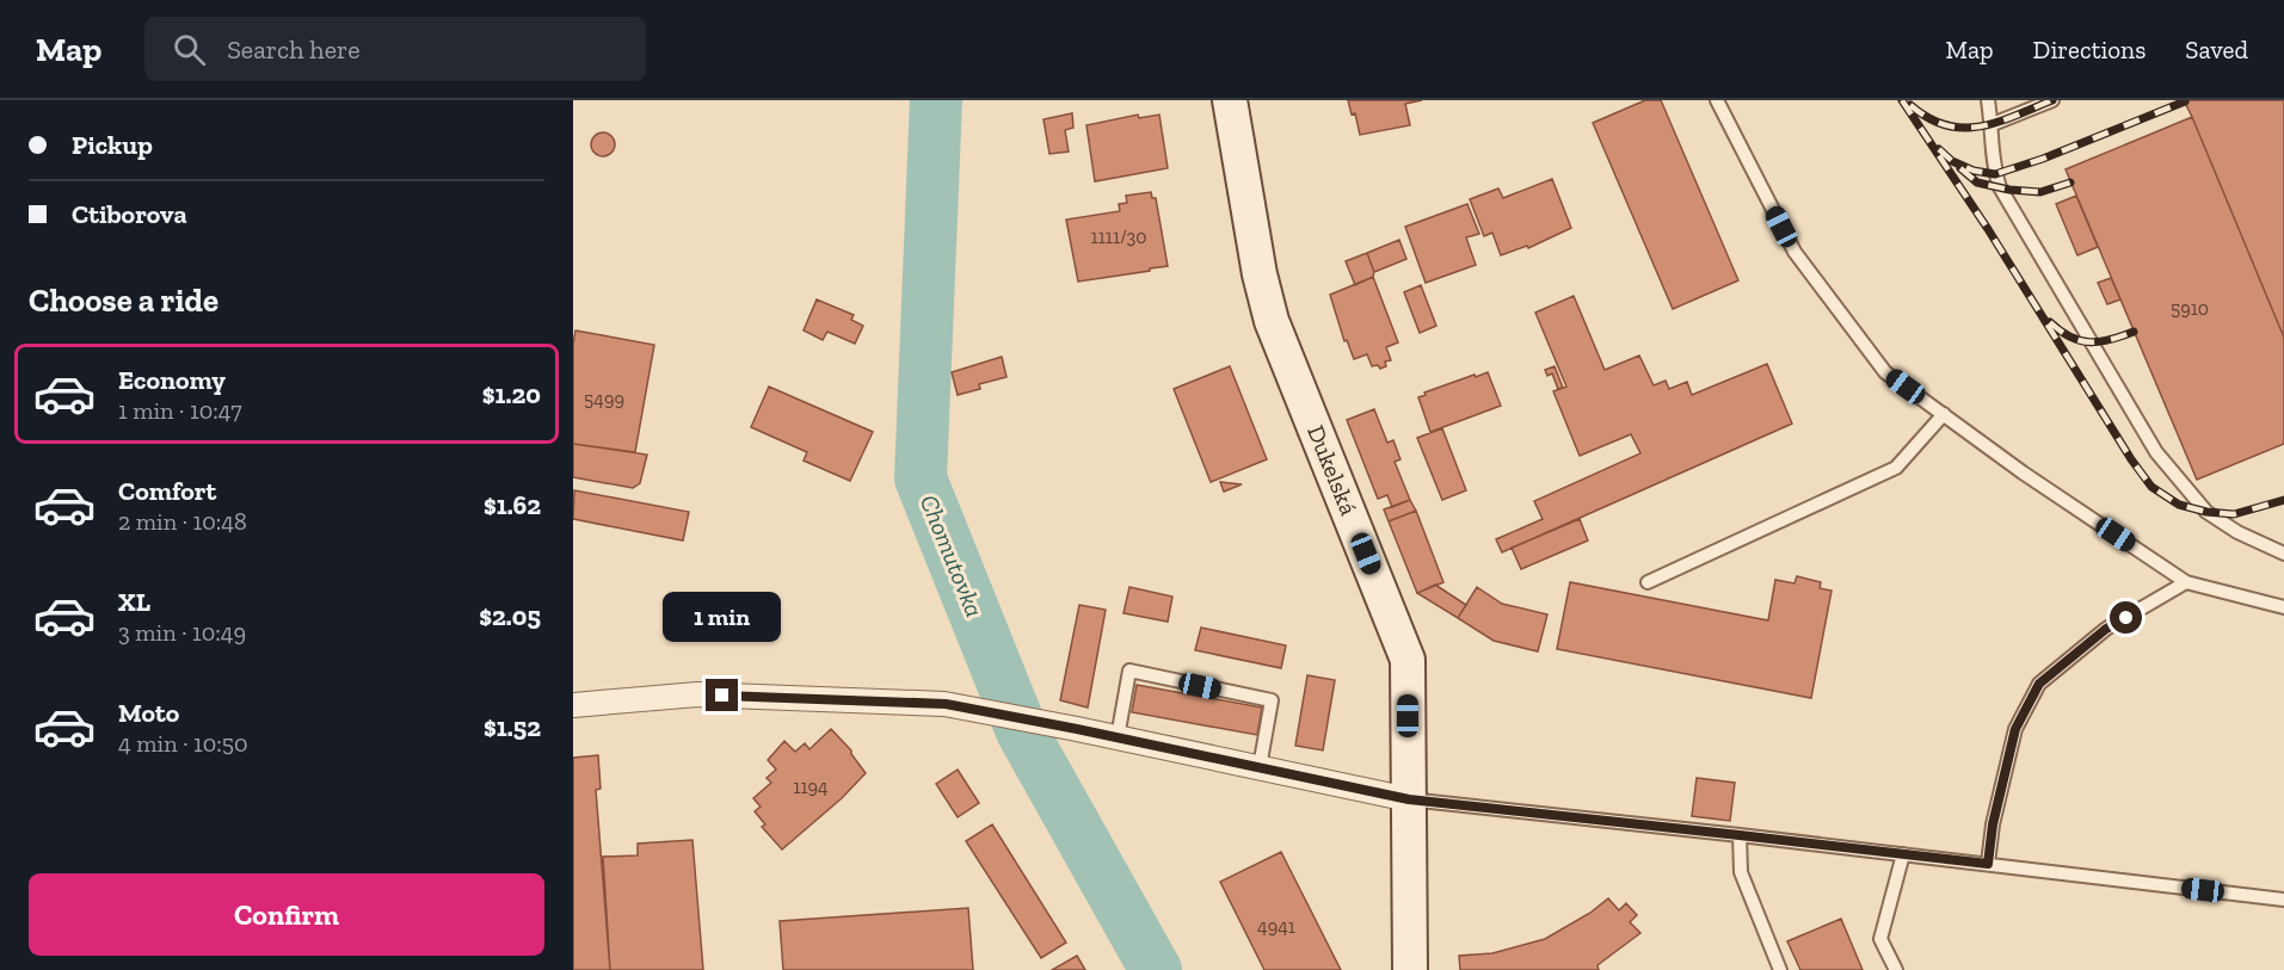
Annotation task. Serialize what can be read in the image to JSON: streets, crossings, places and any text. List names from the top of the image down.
{
  "streets": {
    "street": ["Dukelská"]
  },
  "water": ["Chomutovka"],
  "house_numbers": [
    "1111/30",
    "5910",
    "5499",
    "1194",
    "4941"
  ],
  "page": {
    "header": "Map",
    "search": "Search here",
    "nav": ["Map", "Directions", "Saved"],
    "banner": ["Pickup", "Ctiborova"],
    "heading": "Choose a ride",
    "list": [
      {
        "name": "Economy",
        "note": "1 min · 10:47",
        "value": "$1.20"
      },
      {
        "name": "Comfort",
        "note": "2 min · 10:48",
        "value": "$1.62"
      },
      {
        "name": "XL",
        "note": "3 min · 10:49",
        "value": "$2.05"
      },
      {
        "name": "Moto",
        "note": "4 min · 10:50",
        "value": "$1.52"
      }
    ],
    "bubble": "1 min",
    "buttons": "Confirm"
  }
}
